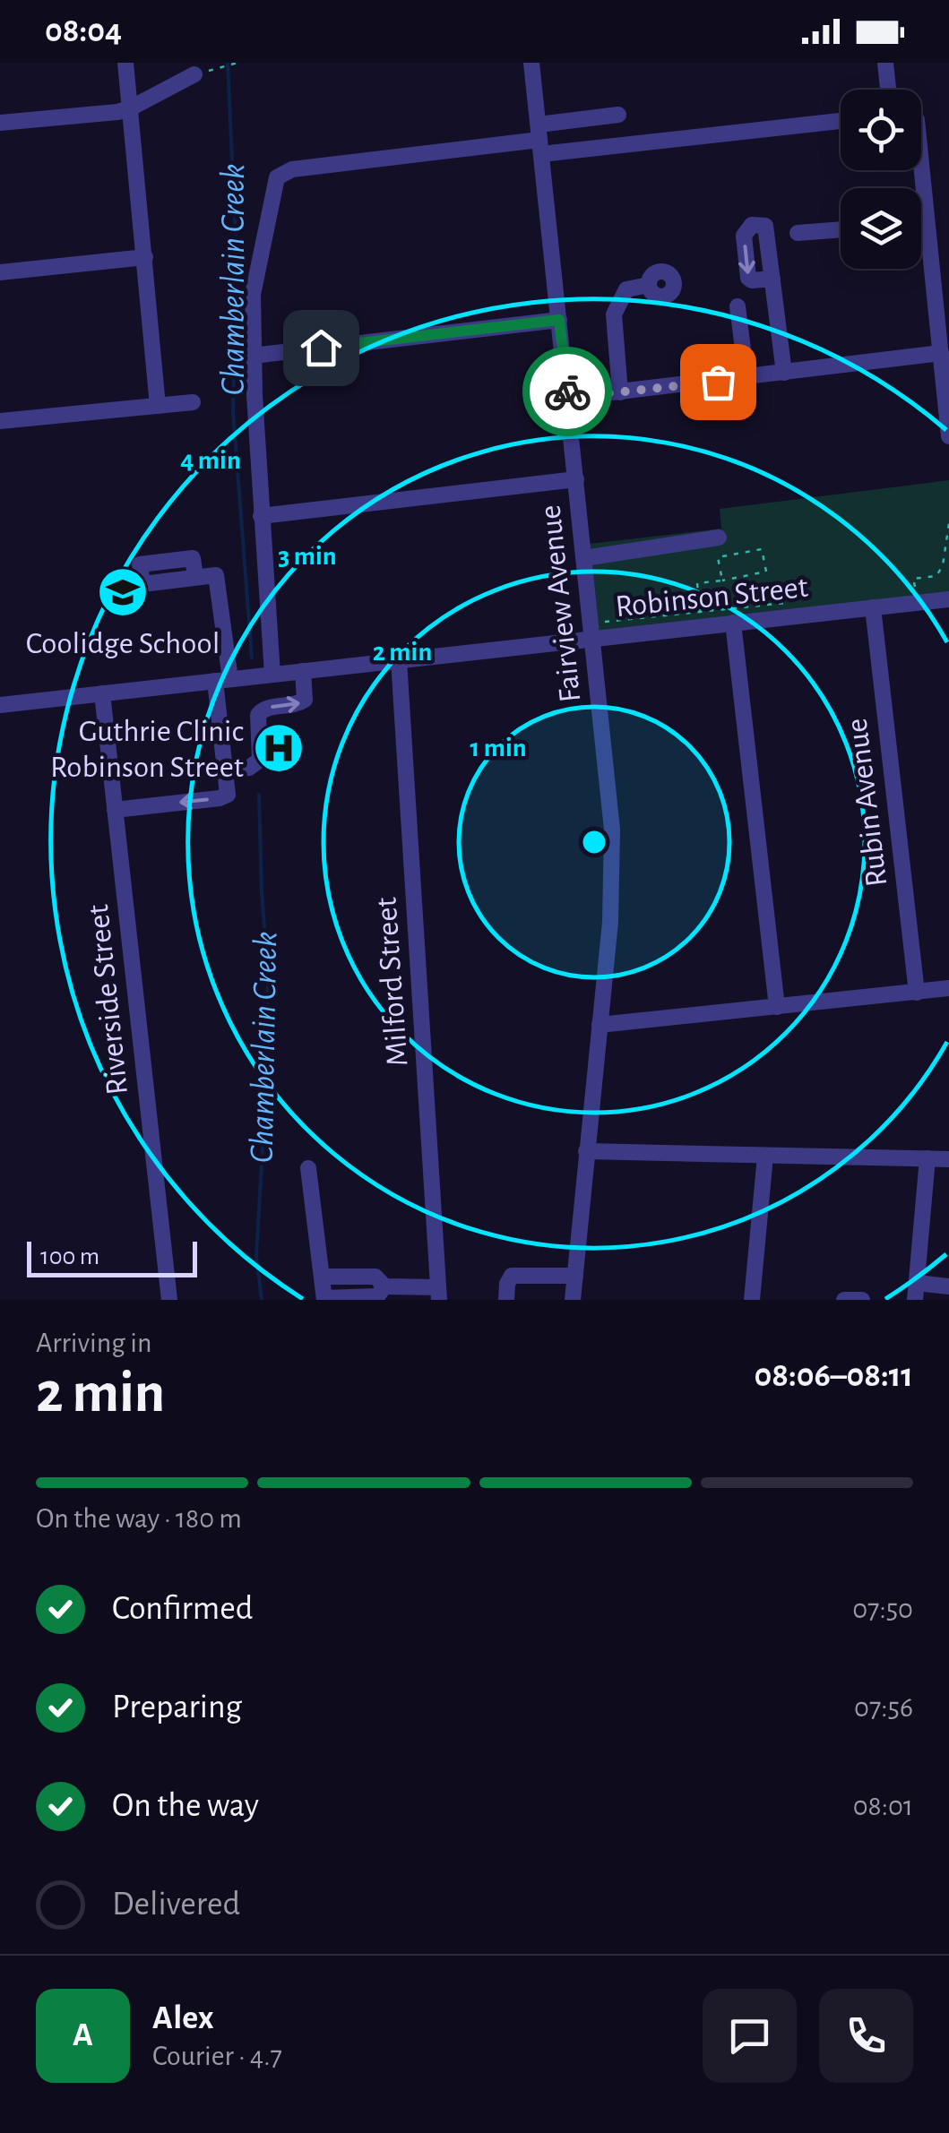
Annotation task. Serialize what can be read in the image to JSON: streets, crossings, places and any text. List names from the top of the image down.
{
  "streets": {
    "street": [
      "Robinson Street",
      "Fairview Avenue",
      "Rubin Avenue",
      "Milford Street",
      "Riverside Street"
    ]
  },
  "crossings": [
    ["Robinson Street", "Fairview Avenue"],
    ["Robinson Street", "Rubin Avenue"],
    ["Robinson Street", "Milford Street"],
    ["Robinson Street", "Riverside Street"]
  ],
  "water": ["Chamberlain Creek"],
  "places": {
    "school or university": ["Coolidge School"],
    "hospital": ["Guthrie Clinic Robinson Street"]
  },
  "scale_bar": "100 m",
  "page": {
    "status": "08:04",
    "scale": "100 m",
    "heading": ["2 min", "Arriving in", "08:06–08:11"],
    "panel": ["Alex", "Courier · 4.7"],
    "bar": "On the way · 180 m",
    "list": [
      ["Confirmed", "07:50"],
      ["Preparing", "07:56"],
      ["On the way", "08:01"],
      "Delivered"
    ],
    "round": "A"
  },
  "rings": [
    "4 min",
    "3 min",
    "2 min",
    "1 min"
  ]
}
